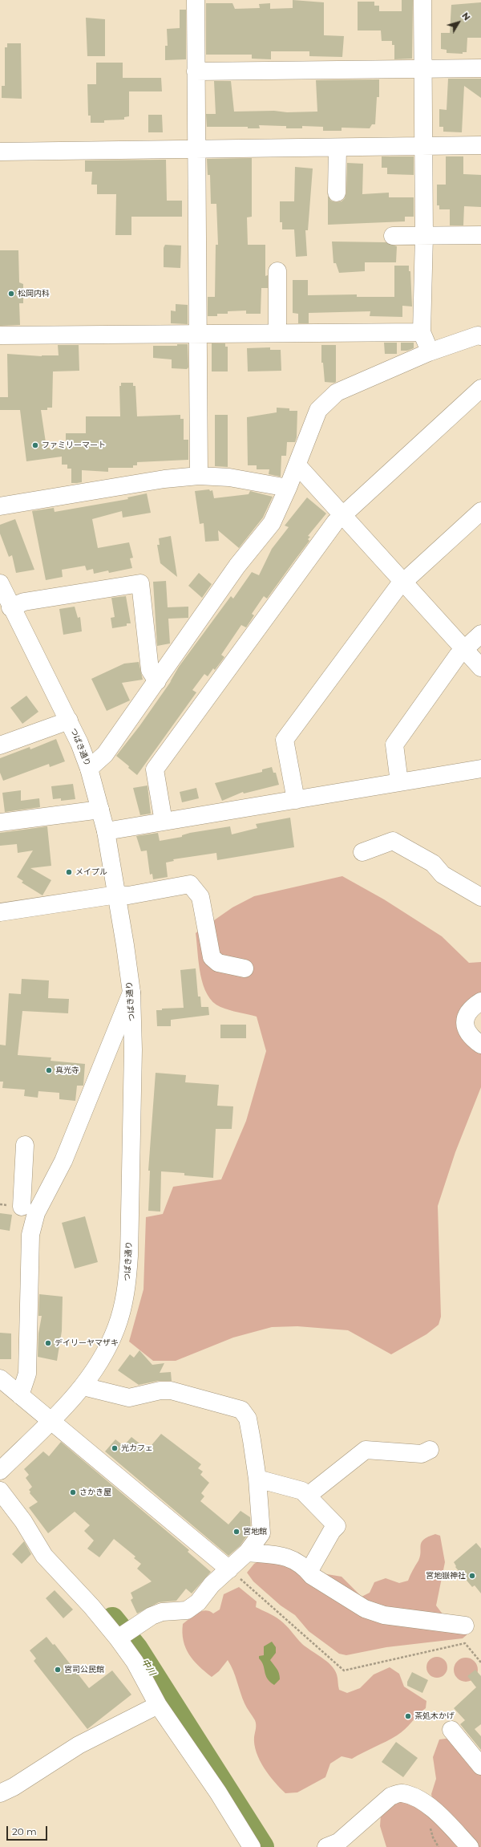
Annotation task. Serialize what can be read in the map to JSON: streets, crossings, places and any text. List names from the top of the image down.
{
  "streets": {
    "street": ["つばき通り"]
  },
  "water": ["中川"],
  "places": [
    "松岡内科",
    "ファミリーマート",
    "メイプル",
    "真光寺",
    "デイリーヤマザキ",
    "光カフェ",
    "さかき屋",
    "宮地館",
    "宮地嶽神社",
    "宮司公民館",
    "茶処木かげ"
  ],
  "scale_bar": "20 m",
  "north": "top right"
}
